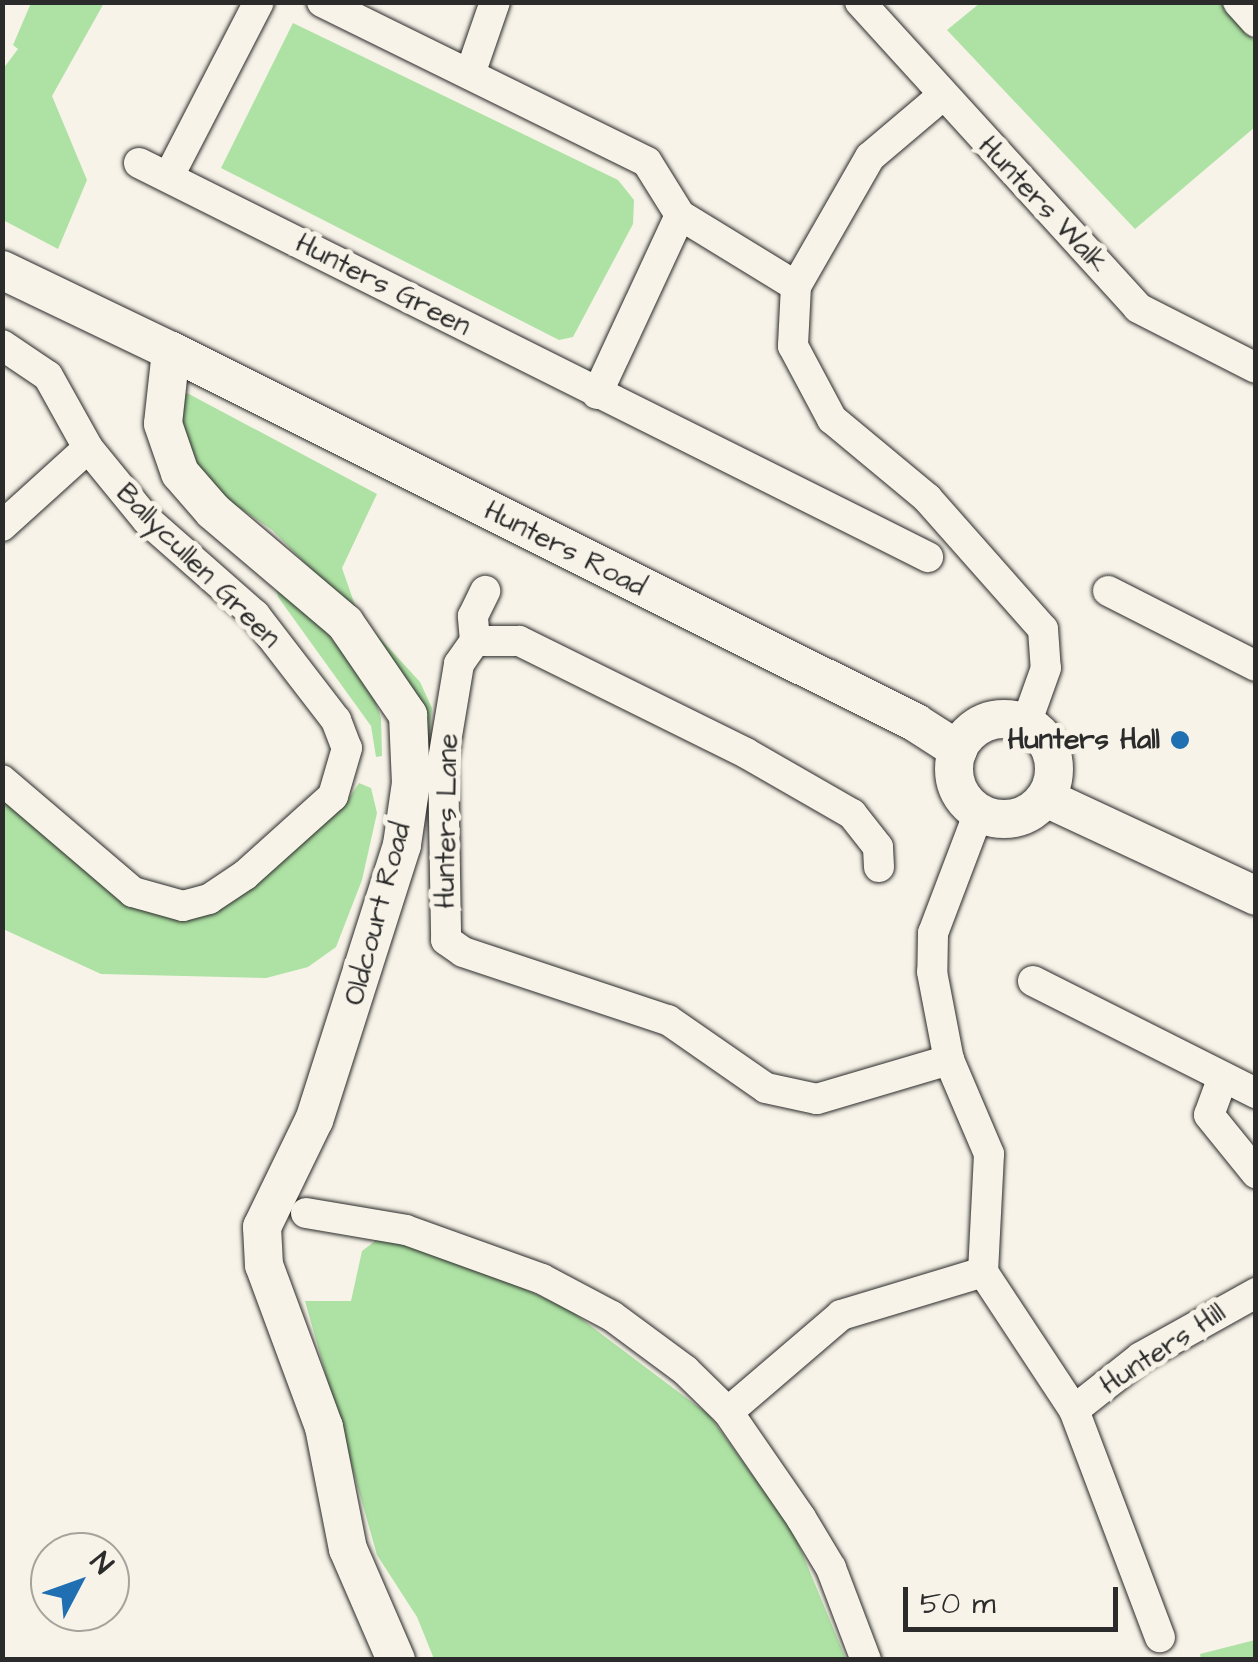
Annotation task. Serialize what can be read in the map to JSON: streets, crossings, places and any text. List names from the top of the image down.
{
  "streets": {
    "street": [
      "Hunters Walk",
      "Hunters Green",
      "Hunters Road",
      "Ballycullen Green",
      "Hunters Lane",
      "Oldcourt Road",
      "Hunters Hill"
    ]
  },
  "crossings": [
    ["Hunters Road", "Oldcourt Road"]
  ],
  "places": ["Hunters Hall"],
  "scale_bar": "50 m",
  "north": "top right"
}
